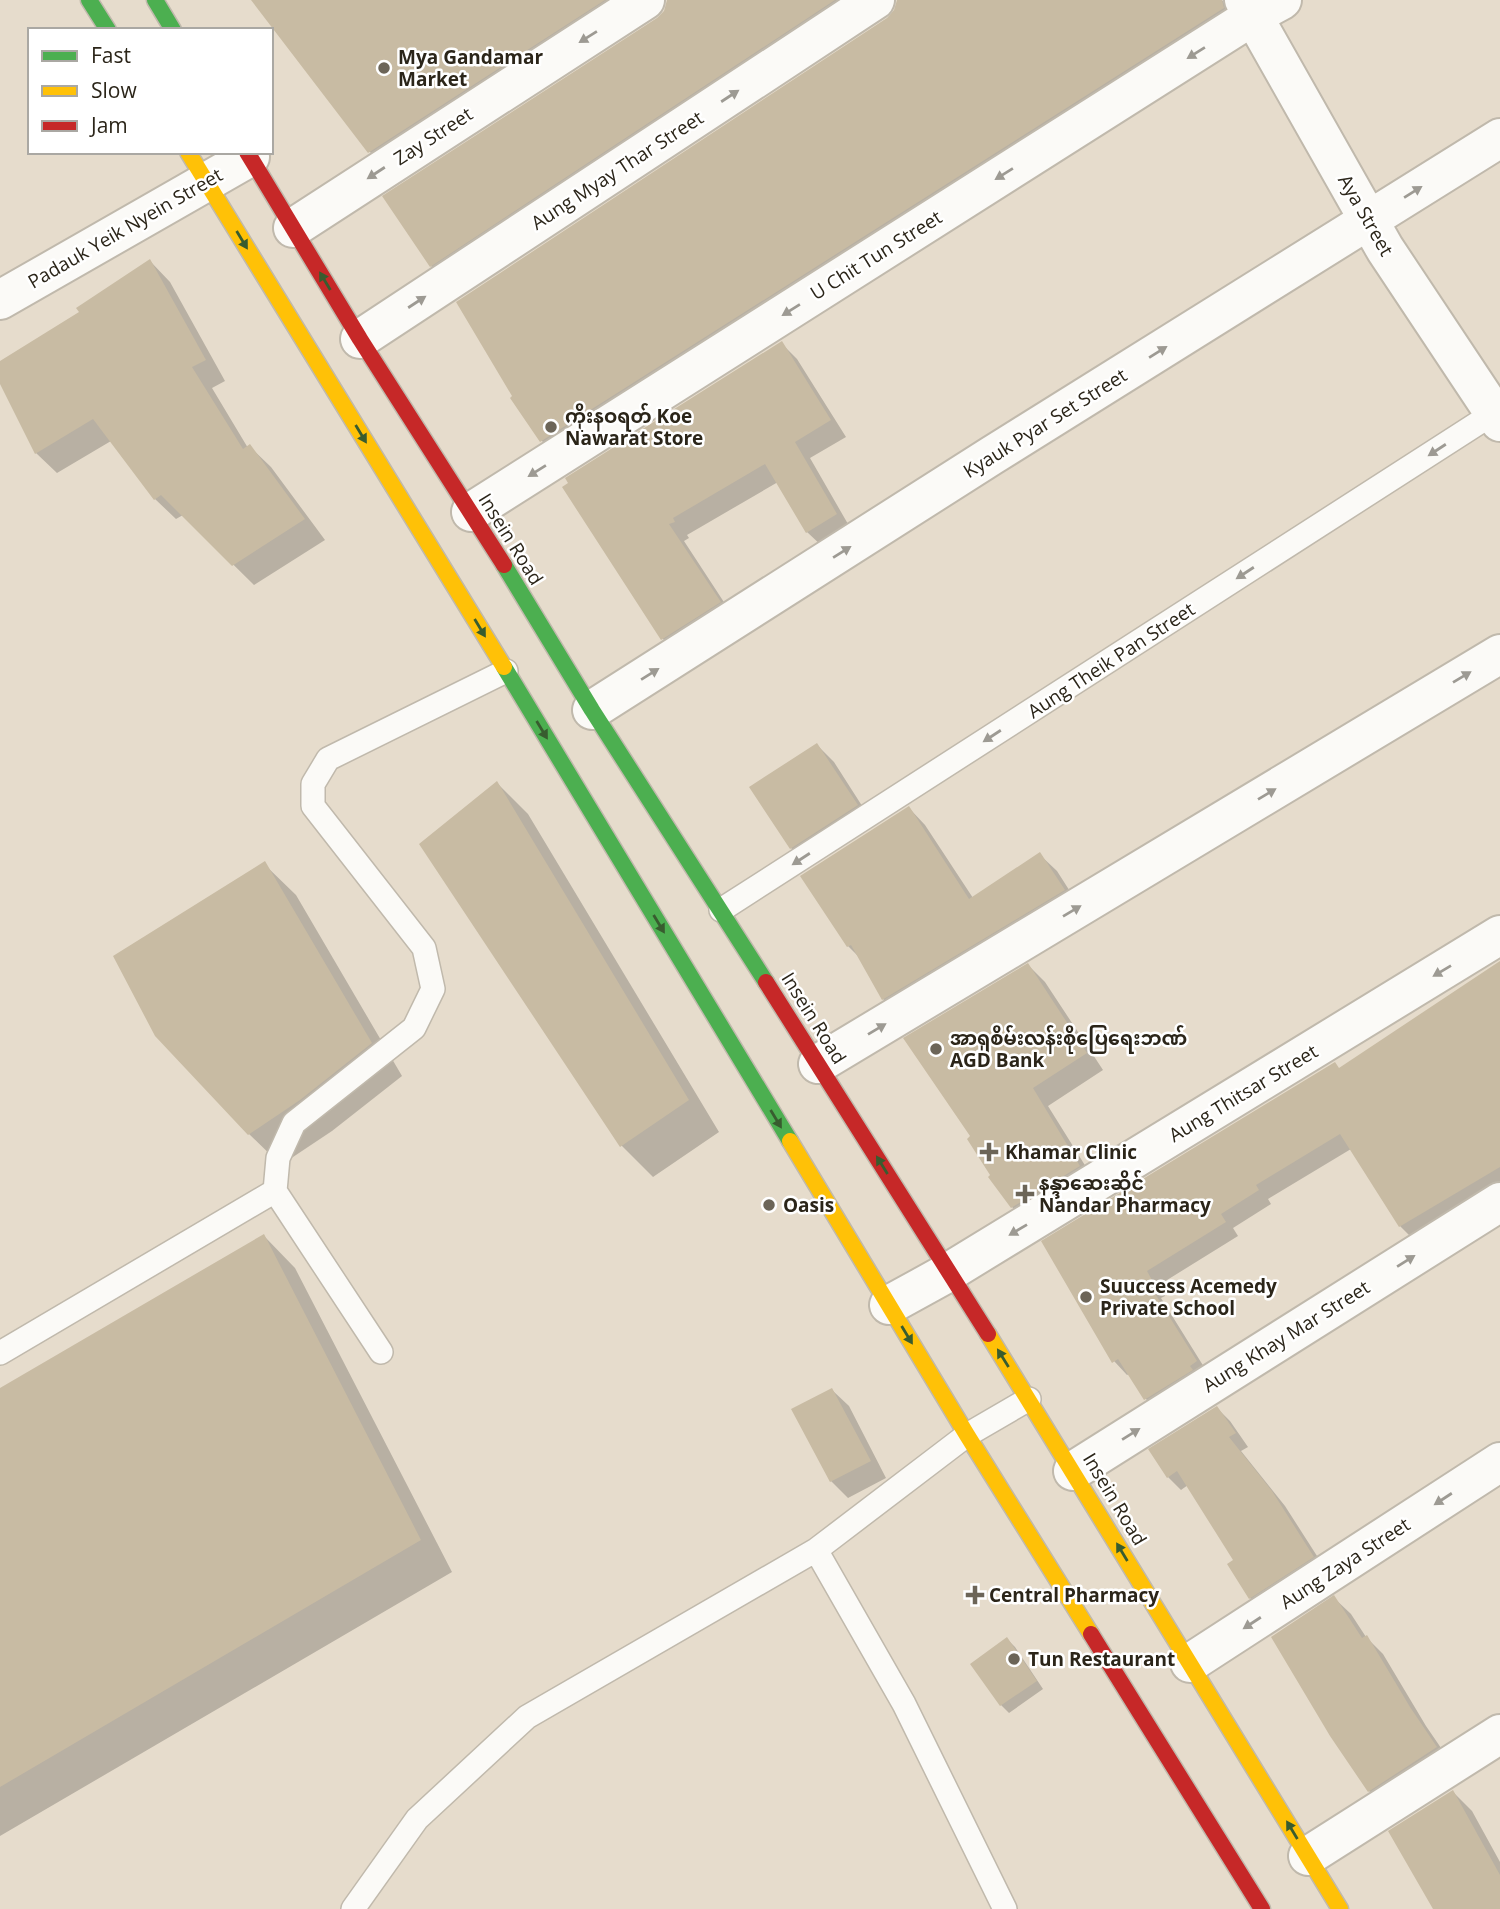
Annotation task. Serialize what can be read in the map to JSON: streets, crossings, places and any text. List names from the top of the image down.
{
  "streets": {
    "main road": ["Insein Road"],
    "street": [
      "Zay Street",
      "Aung Myay Thar Street",
      "Aya Street",
      "Padauk Yeik Nyein Street",
      "U Chit Tun Street",
      "Kyauk Pyar Set Street",
      "Aung Thitsar Street",
      "Aung Khay Mar Street",
      "Aung Zaya Street"
    ],
    "lane": ["Aung Theik Pan Street"]
  },
  "crossings": [
    ["Zay Street", "Insein Road"],
    ["Aung Myay Thar Street", "Insein Road"],
    ["Aya Street", "U Chit Tun Street"],
    ["Aya Street", "Kyauk Pyar Set Street"],
    ["Aya Street", "Aung Theik Pan Street"],
    ["Padauk Yeik Nyein Street", "Insein Road"],
    ["U Chit Tun Street", "Insein Road"],
    ["Kyauk Pyar Set Street", "Insein Road"],
    ["Insein Road", "Aung Theik Pan Street"],
    ["Insein Road", "Aung Thitsar Street"],
    ["Insein Road", "Aung Khay Mar Street"],
    ["Insein Road", "Aung Zaya Street"]
  ],
  "one_way": [
    "Zay Street",
    "Aung Myay Thar Street",
    "U Chit Tun Street",
    "Kyauk Pyar Set Street",
    "Aung Theik Pan Street",
    "Aung Khay Mar Street"
  ],
  "places": {
    "other": [
      "Mya Gandamar Market",
      "ကိုးနဝရတ် Koe Nawarat Store",
      "အာရှစိမ်းလန်းစိုပြေရေးဘဏ် AGD Bank",
      "Oasis",
      "Suuccess Acemedy Private School",
      "Tun Restaurant"
    ],
    "health": ["Khamar Clinic", "နန္ဒာဆေးဆိုင် Nandar Pharmacy", "Central Pharmacy"]
  },
  "legend": ["Fast", "Slow", "Jam"]
}
